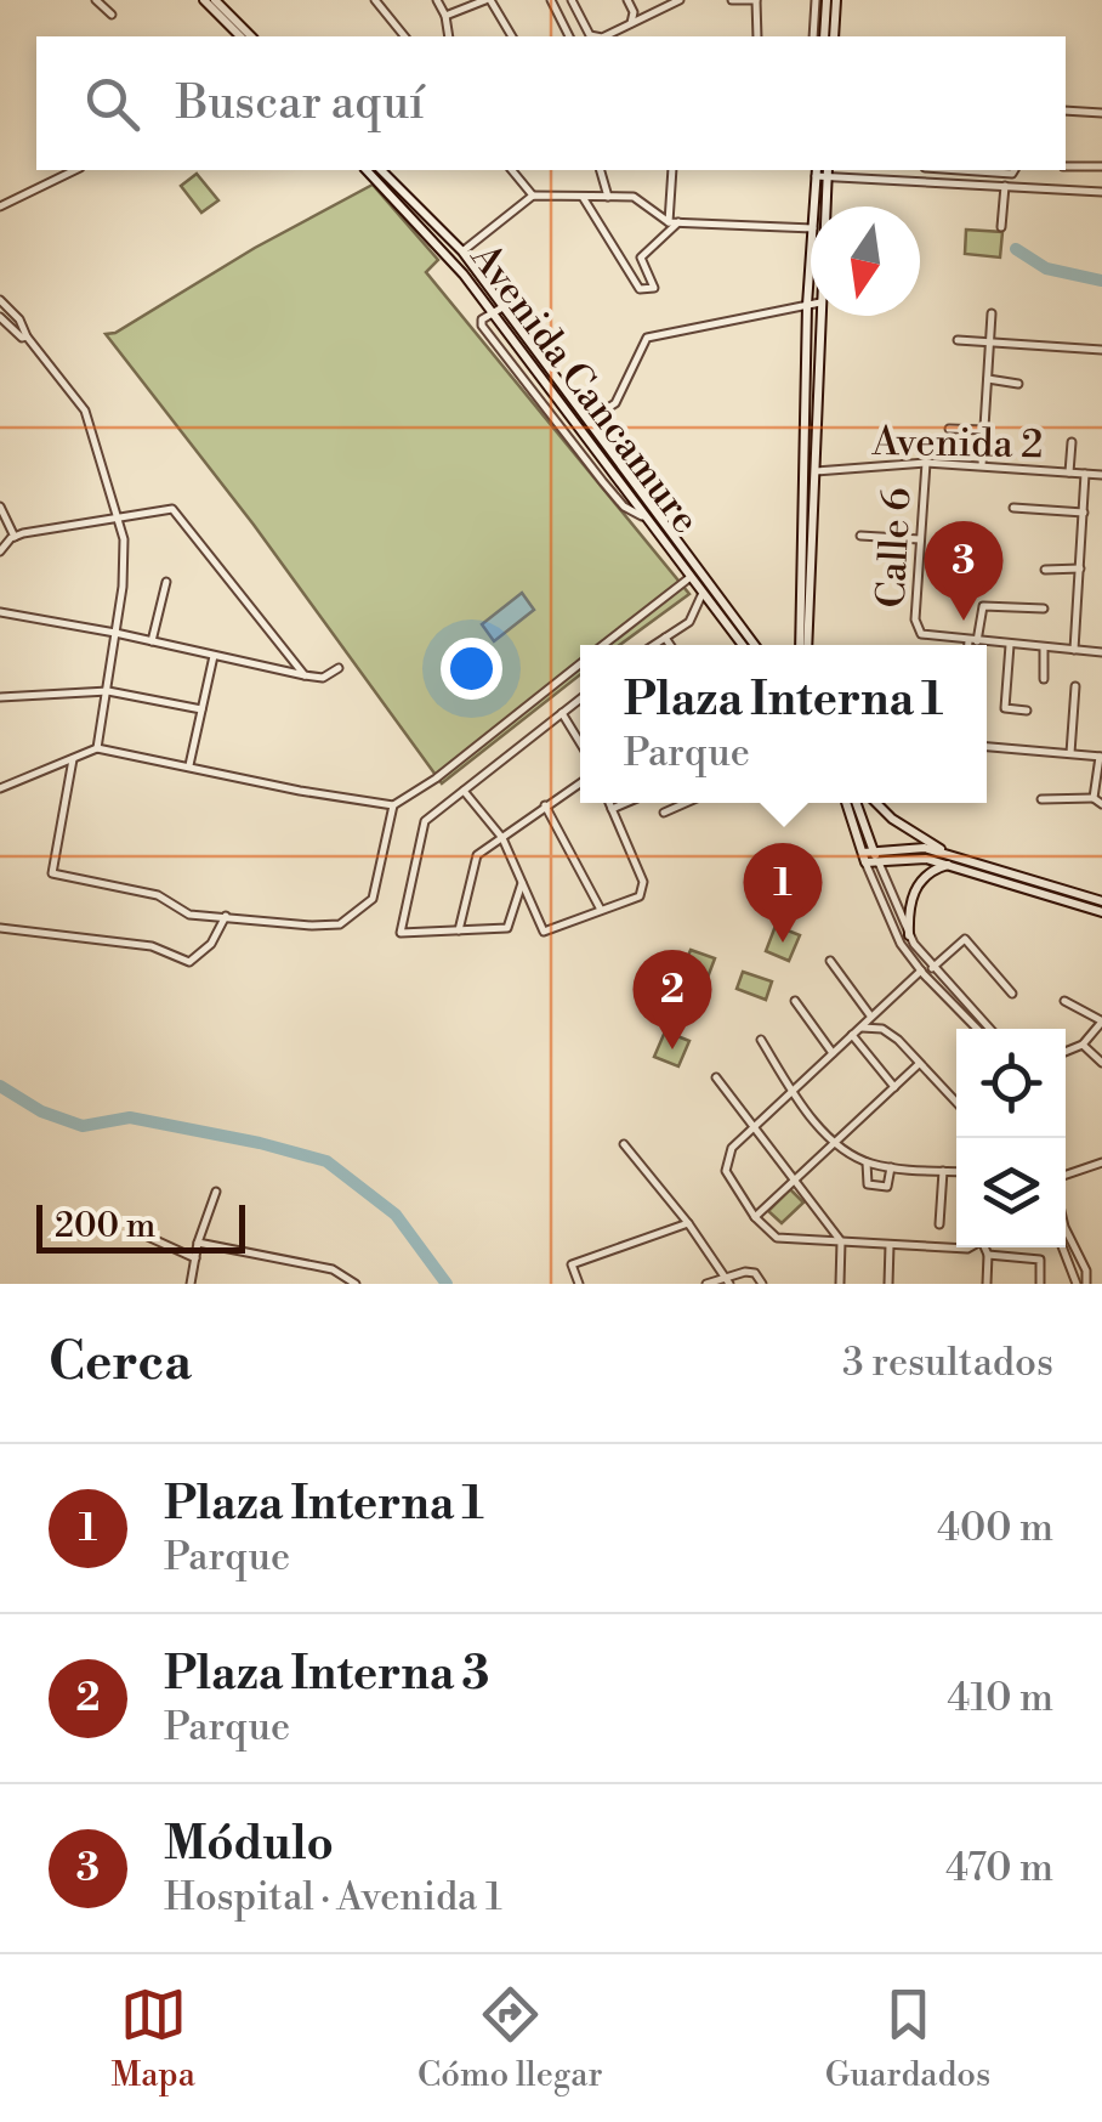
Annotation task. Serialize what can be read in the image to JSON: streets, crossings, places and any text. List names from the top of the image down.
{
  "streets": {
    "main road": ["Avenida Cancamure"],
    "street": ["Avenida 2", "Calle 6"]
  },
  "crossings": [
    ["Avenida 2", "Calle 6"]
  ],
  "scale_bar": "200 m",
  "north": "bottom",
  "page": {
    "search": "Buscar aquí",
    "pins": ["3", "1", "2"],
    "popup": ["Plaza Interna 1", "Parque"],
    "scale": "200 m",
    "heading": ["Cerca", "3 resultados"],
    "list": [
      {
        "mark": "1",
        "name": "Plaza Interna 1",
        "note": "Parque",
        "value": "400 m"
      },
      {
        "mark": "2",
        "name": "Plaza Interna 3",
        "note": "Parque",
        "value": "410 m"
      },
      {
        "mark": "3",
        "name": "Módulo",
        "note": "Hospital · Avenida 1",
        "value": "470 m"
      }
    ],
    "nav": ["Mapa", "Cómo llegar", "Guardados"]
  }
}
